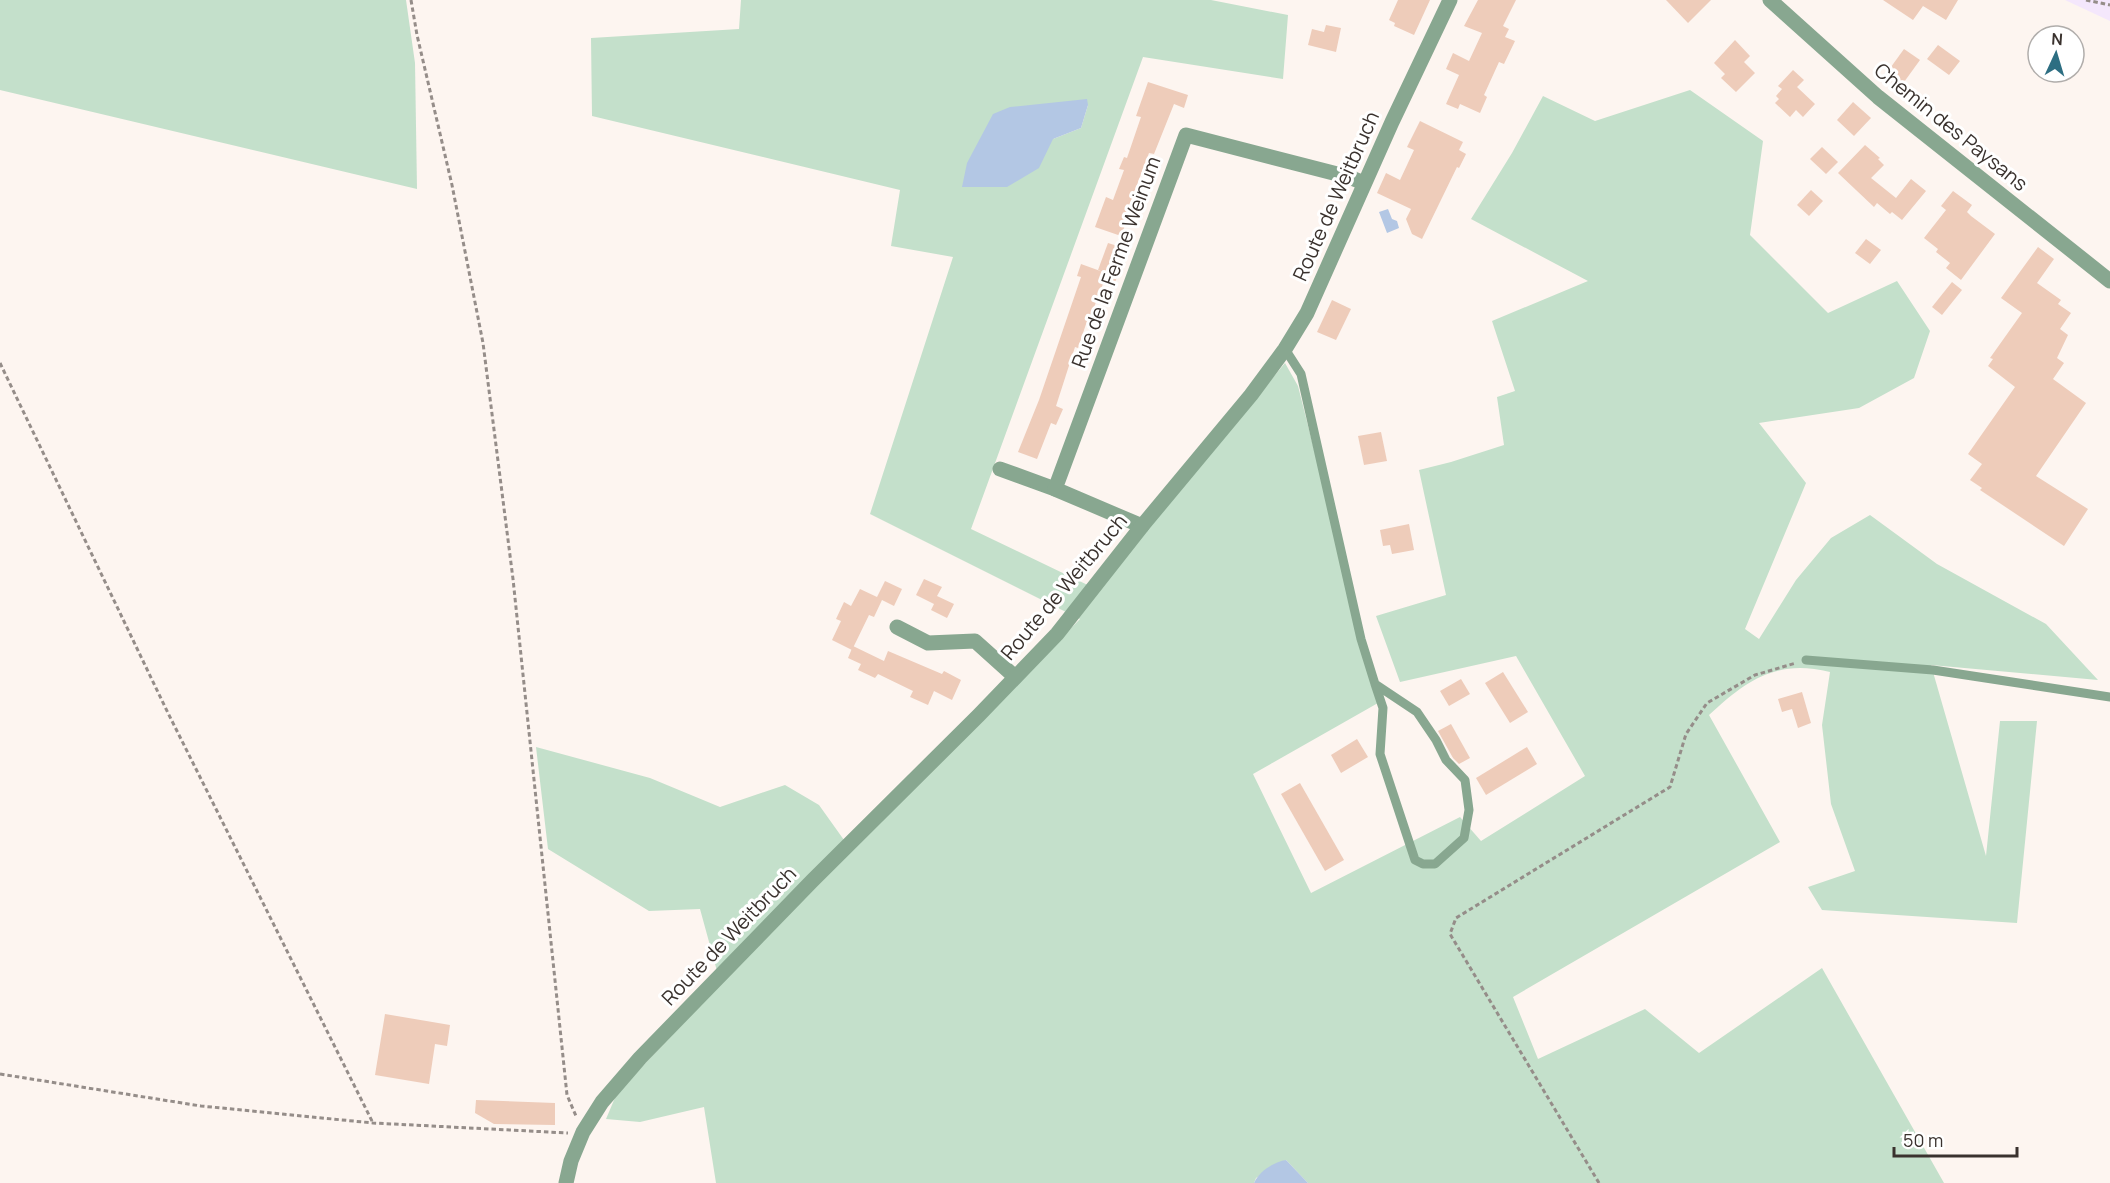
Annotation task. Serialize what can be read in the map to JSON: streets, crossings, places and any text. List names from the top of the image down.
{
  "streets": {
    "street": ["Chemin des Paysans", "Route de Weitbruch", "Rue de la Ferme Weinum"]
  },
  "crossings": [
    ["Route de Weitbruch", "Rue de la Ferme Weinum"]
  ],
  "scale_bar": "50 m",
  "north": "top"
}
